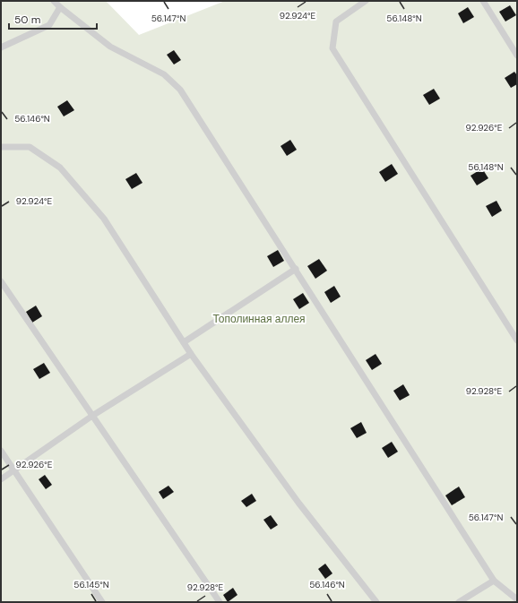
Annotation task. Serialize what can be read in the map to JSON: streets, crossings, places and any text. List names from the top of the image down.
{
  "parks": ["Тополинная аллея"],
  "scale_bar": "50 m",
  "coordinates": [
    "92.924°E",
    "56.147°N",
    "56.148°N",
    "56.146°N",
    "92.926°E",
    "92.928°E",
    "56.145°N"
  ]
}
